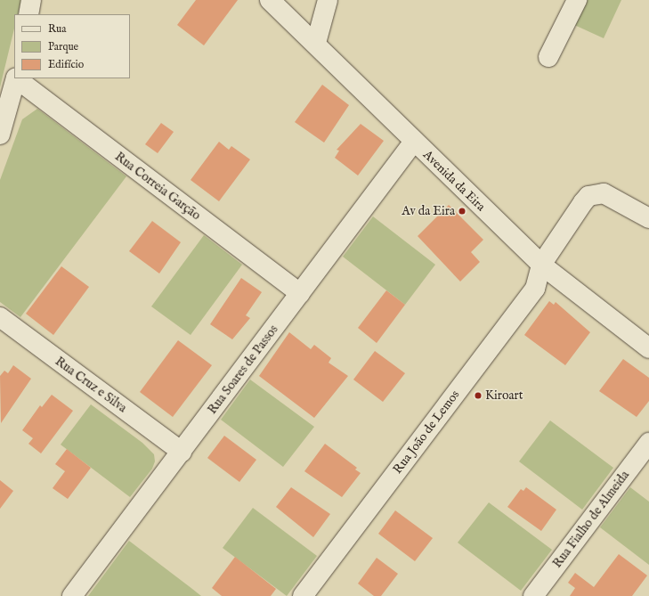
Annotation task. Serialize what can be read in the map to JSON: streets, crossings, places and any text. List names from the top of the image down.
{
  "streets": {
    "street": [
      "Avenida da Eira",
      "Rua Correia Garção",
      "Rua Soares de Passos",
      "Rua Cruz e Silva",
      "Rua João de Lemos",
      "Rua Fialho de Almeida"
    ]
  },
  "crossings": [
    ["Avenida da Eira", "Rua Soares de Passos"],
    ["Avenida da Eira", "Rua João de Lemos"],
    ["Rua Correia Garção", "Rua Soares de Passos"],
    ["Rua Soares de Passos", "Rua Cruz e Silva"]
  ],
  "places": ["Av da Eira", "Kiroart"],
  "legend": ["Rua", "Parque", "Edifício"]
}
